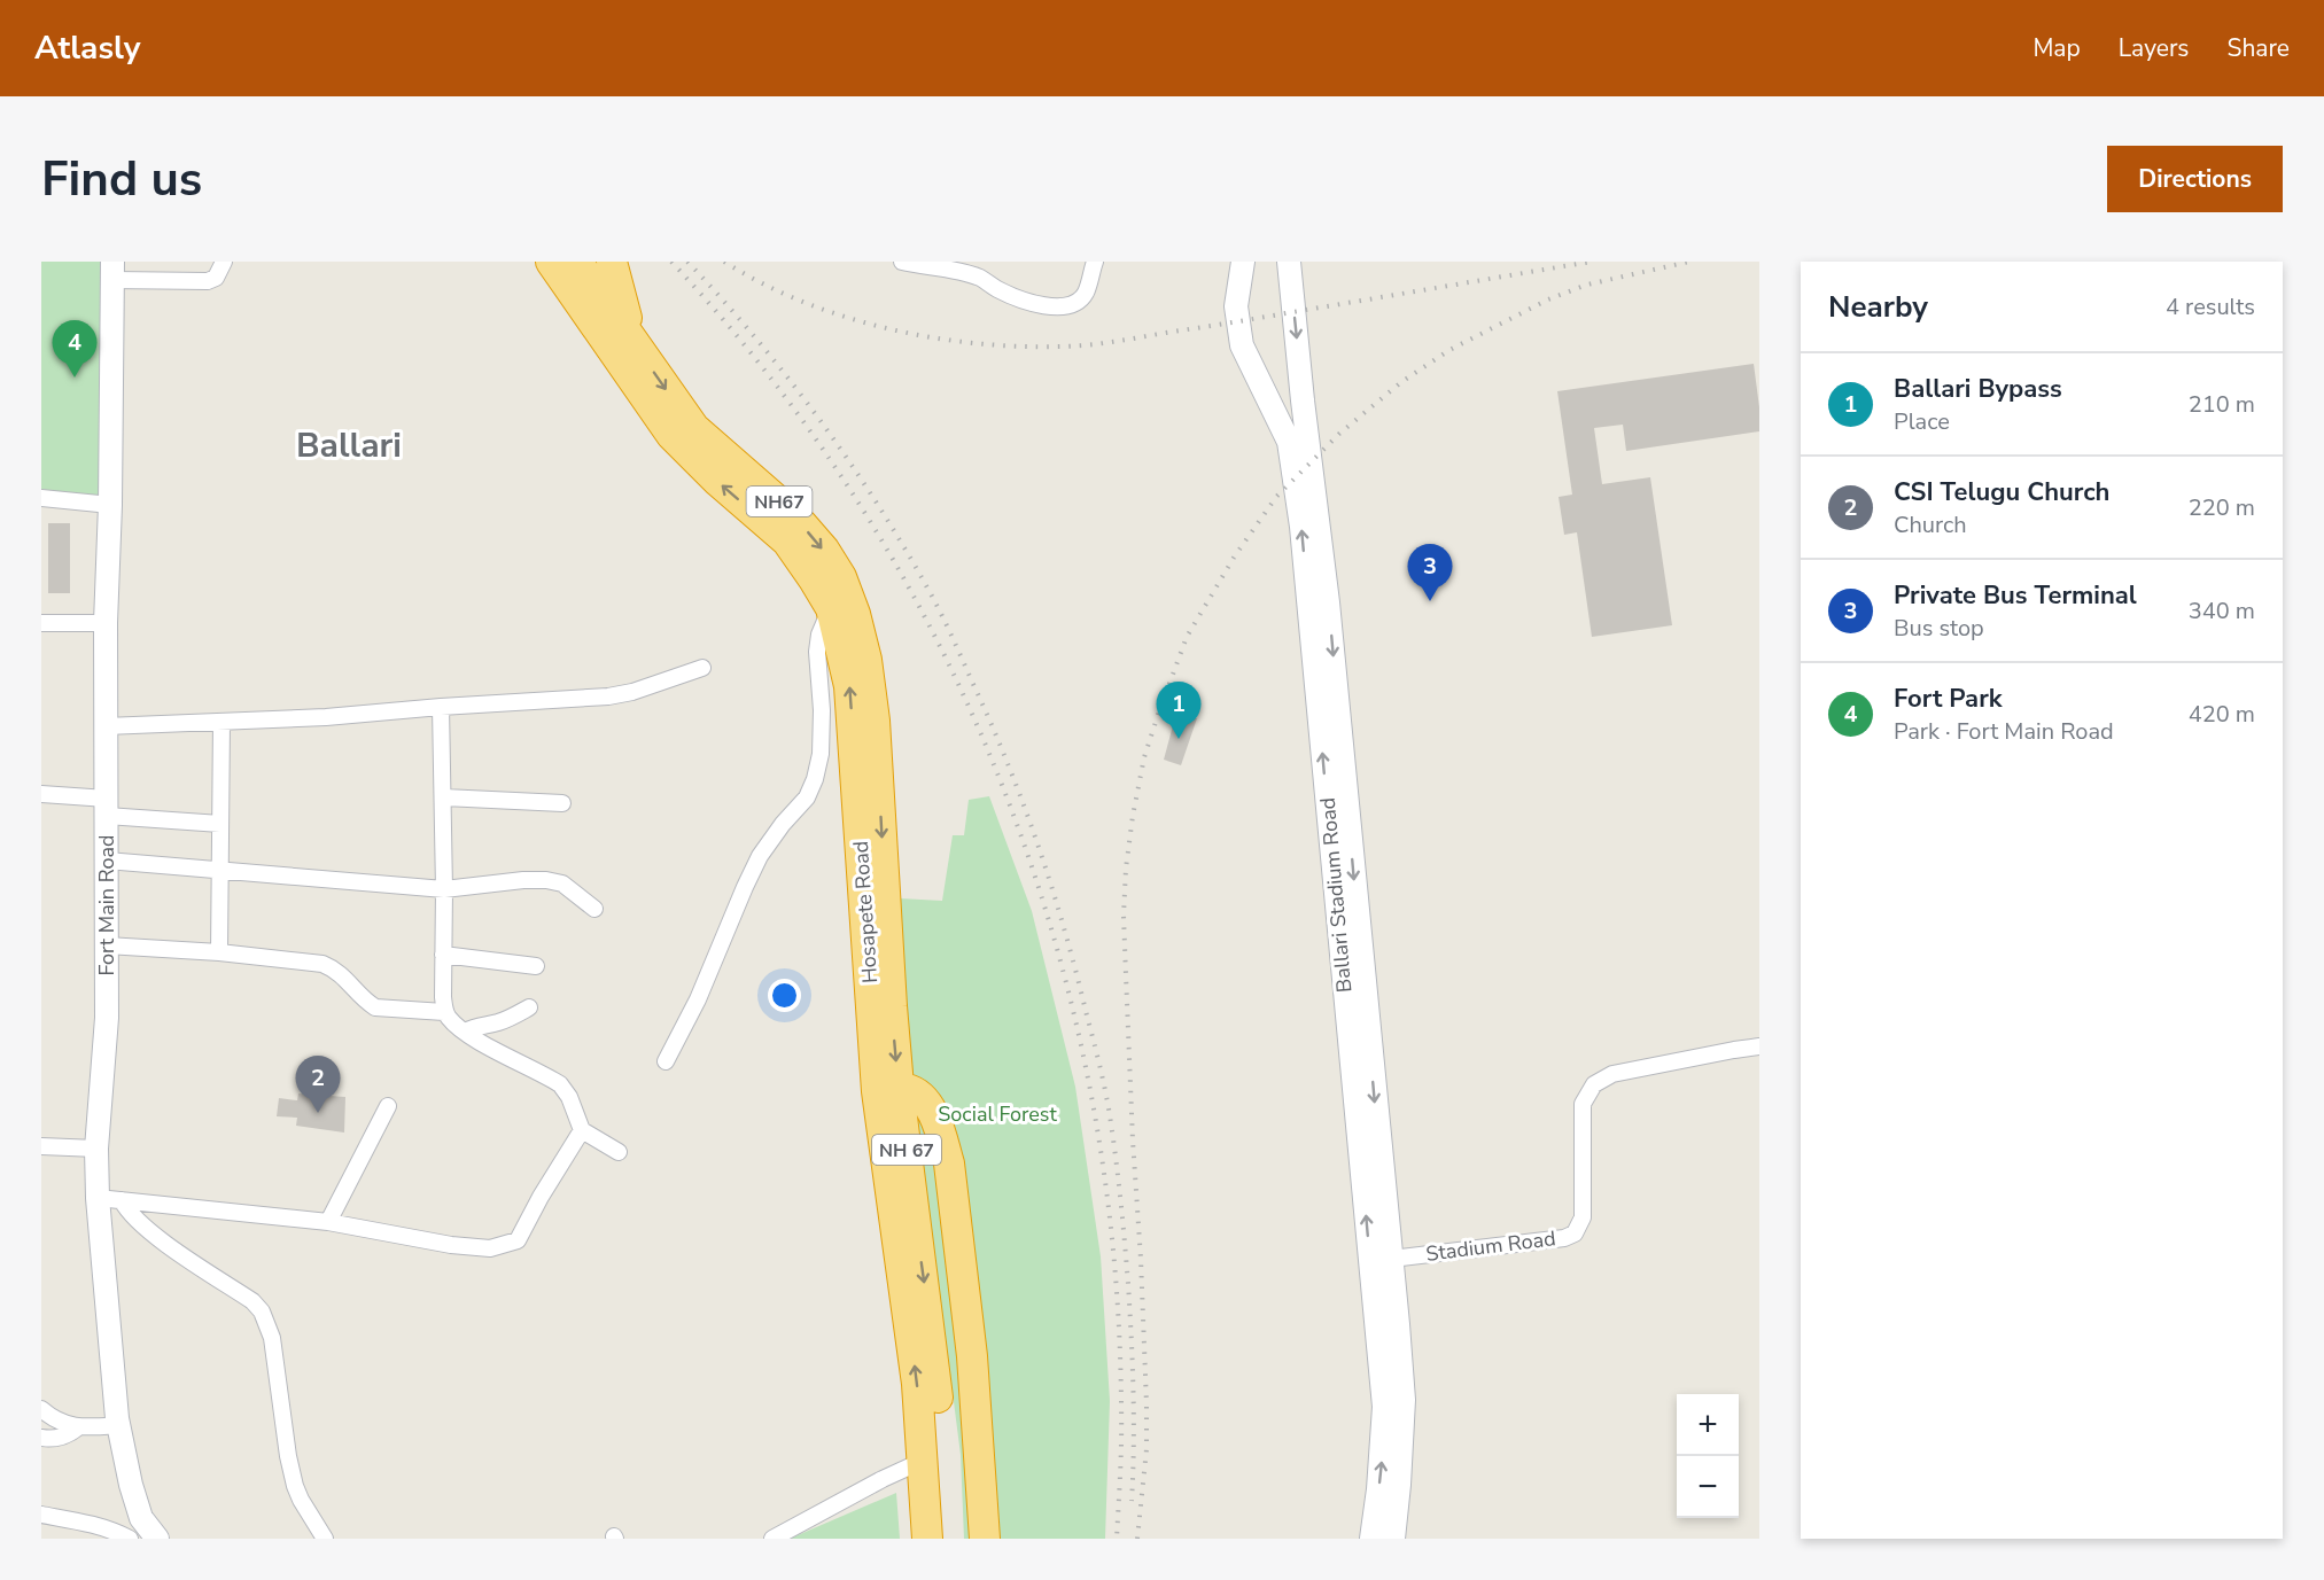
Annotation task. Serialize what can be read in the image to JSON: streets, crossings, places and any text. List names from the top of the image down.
{
  "streets": {
    "highway": ["NH67", "Hosapete Road", "NH 67"],
    "street": ["Ballari Stadium Road", "Fort Main Road", "Stadium Road"]
  },
  "crossings": [
    ["NH67", "Hosapete Road"],
    ["Ballari Stadium Road", "Stadium Road"]
  ],
  "districts": ["Ballari"],
  "parks": ["Social Forest"],
  "page": {
    "header": "Atlasly",
    "nav": ["Map", "Layers", "Share"],
    "buttons": "Directions",
    "title": "Find us",
    "heading": ["Nearby", "4 results"],
    "pins": [
      "4",
      "3",
      "1",
      "2"
    ],
    "list": [
      {
        "mark": "1",
        "name": "Ballari Bypass",
        "note": "Place",
        "value": "210 m"
      },
      {
        "mark": "2",
        "name": "CSI Telugu Church",
        "note": "Church",
        "value": "220 m"
      },
      {
        "mark": "3",
        "name": "Private Bus Terminal",
        "note": "Bus stop",
        "value": "340 m"
      },
      {
        "mark": "4",
        "name": "Fort Park",
        "note": "Park · Fort Main Road",
        "value": "420 m"
      }
    ],
    "map_buttons": ["+", "−"]
  }
}
